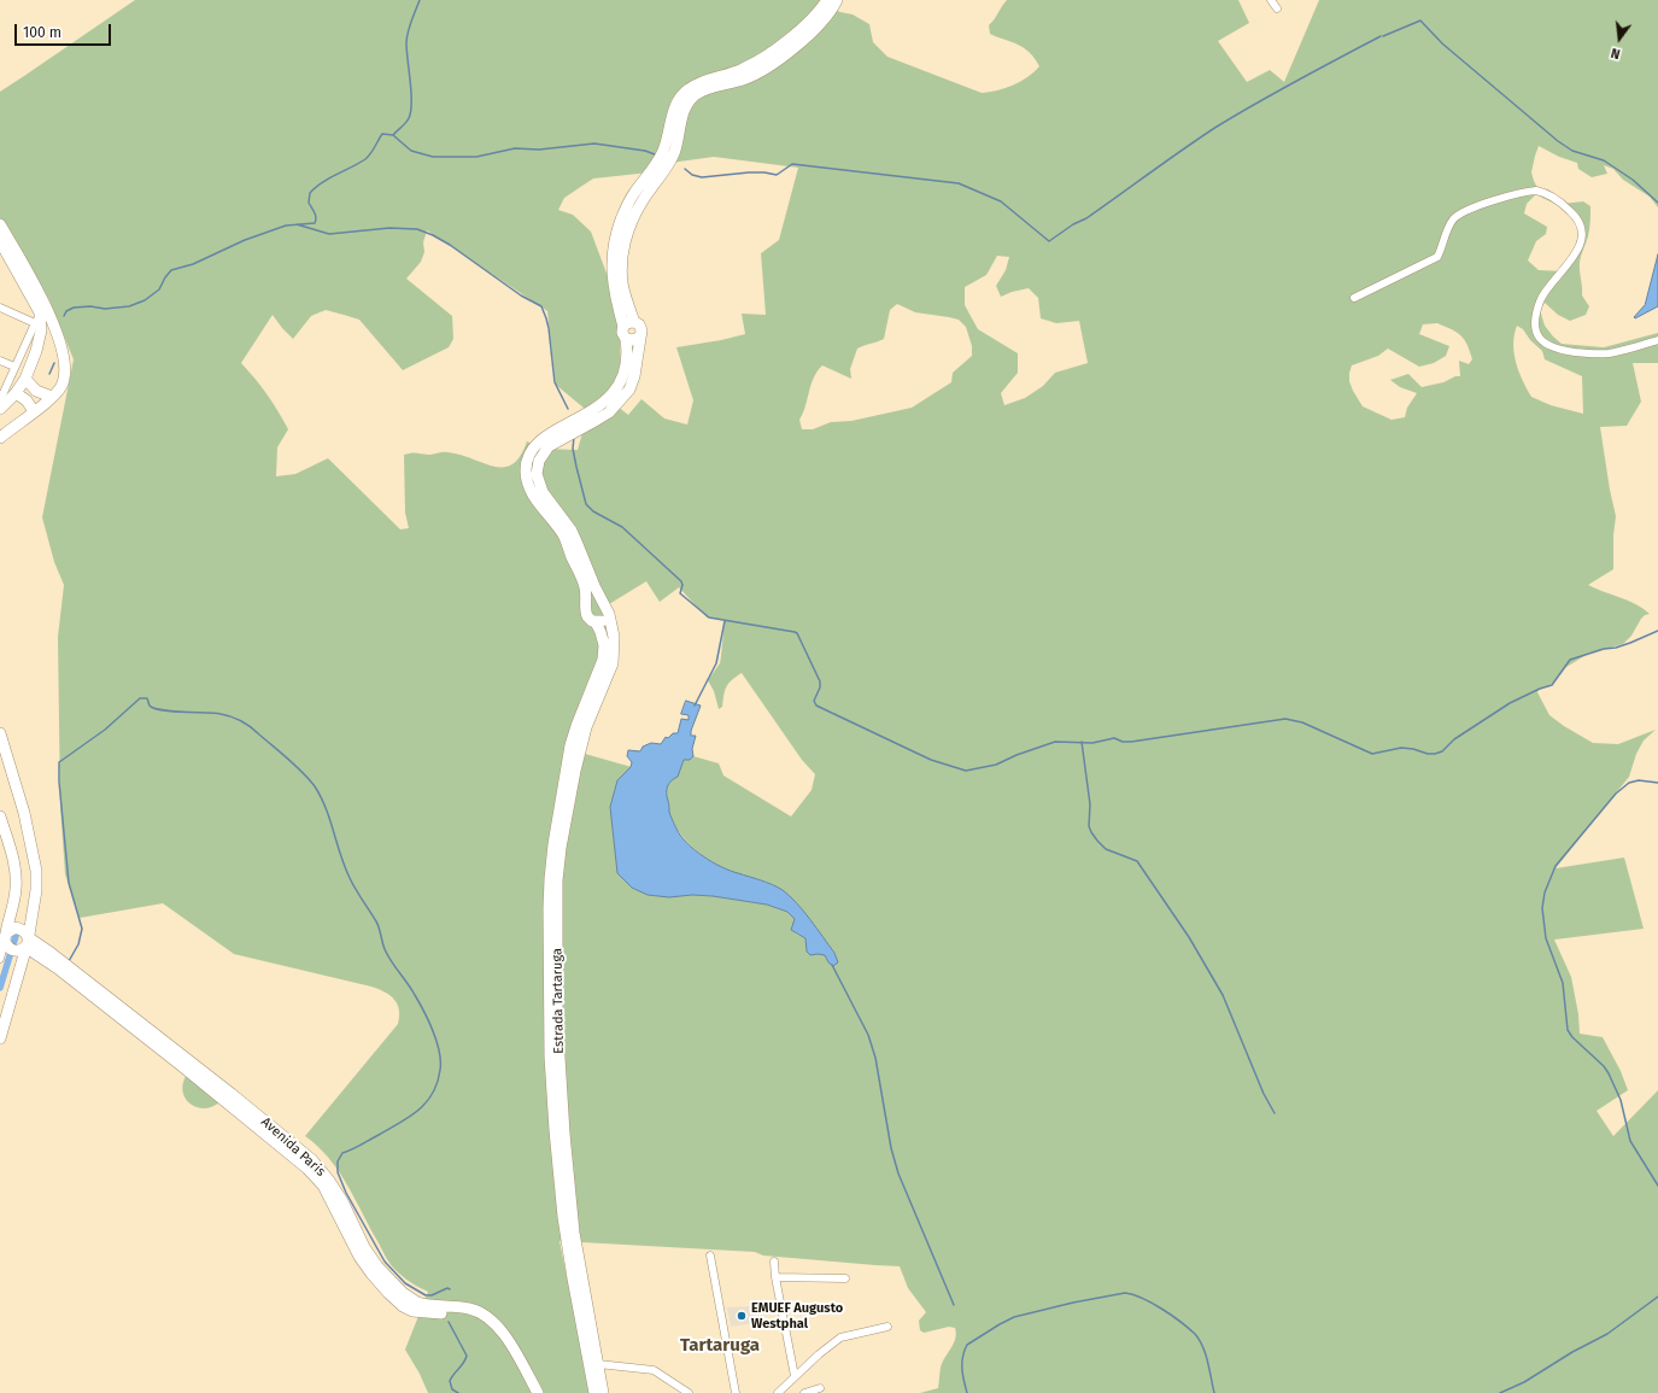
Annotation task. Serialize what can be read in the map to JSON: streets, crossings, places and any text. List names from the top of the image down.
{
  "streets": {
    "street": ["Estrada Tartaruga", "Avenida Paris"]
  },
  "districts": ["Tartaruga"],
  "places": ["EMUEF Augusto Westphal"],
  "scale_bar": "100 m",
  "north": "bottom"
}
